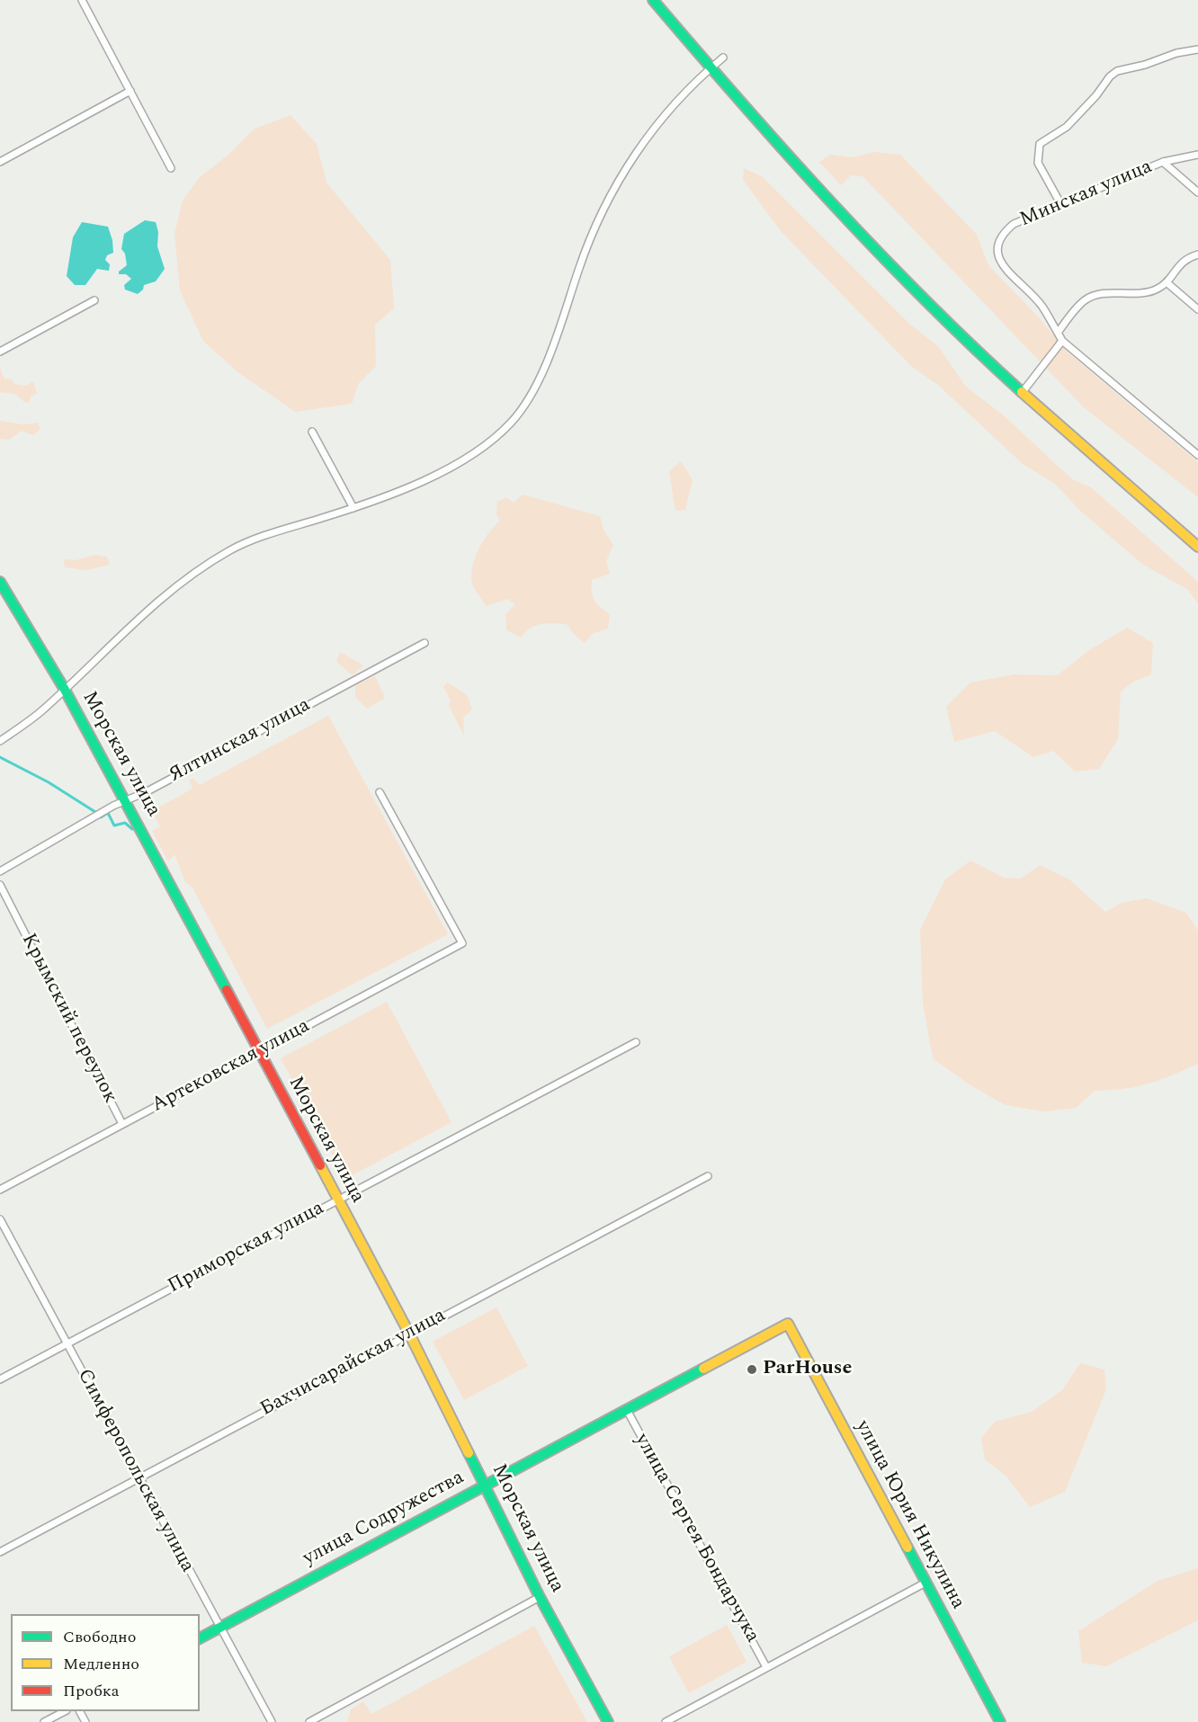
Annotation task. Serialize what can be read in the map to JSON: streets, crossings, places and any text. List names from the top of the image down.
{
  "streets": {
    "street": [
      "Минская улица",
      "Ялтинская улица",
      "Морская улица",
      "Крымский переулок",
      "Артековская улица",
      "Приморская улица",
      "Бахчисарайская улица",
      "Симферопольская улица",
      "улица Юрия Никулина",
      "улица Содружества",
      "улица Сергея Бондарчука"
    ]
  },
  "crossings": [
    ["Ялтинская улица", "Морская улица"],
    ["Морская улица", "Артековская улица"],
    ["Морская улица", "Приморская улица"],
    ["Морская улица", "Бахчисарайская улица"],
    ["Морская улица", "улица Содружества"],
    ["Крымский переулок", "Артековская улица"],
    ["Приморская улица", "Симферопольская улица"],
    ["Бахчисарайская улица", "Симферопольская улица"],
    ["Симферопольская улица", "улица Содружества"],
    ["улица Юрия Никулина", "улица Содружества"],
    ["улица Содружества", "улица Сергея Бондарчука"]
  ],
  "places": ["ParHouse"],
  "legend": ["Свободно", "Медленно", "Пробка"]
}
